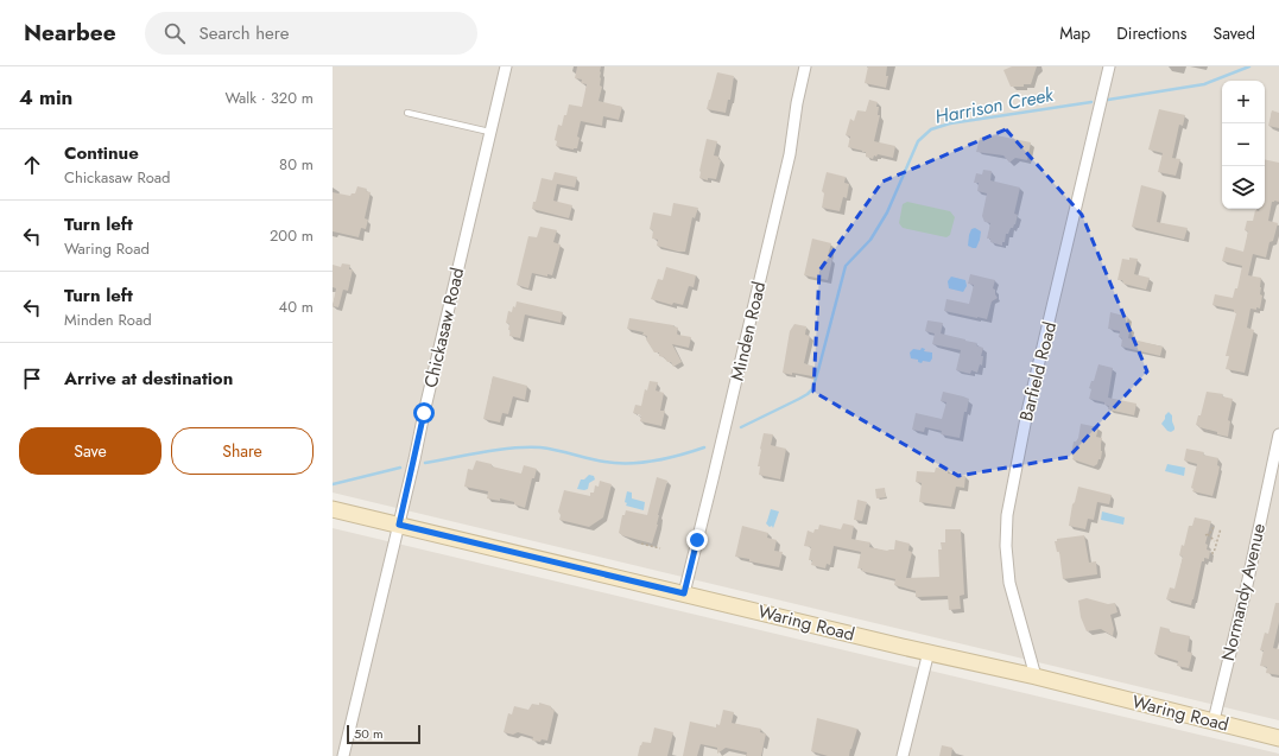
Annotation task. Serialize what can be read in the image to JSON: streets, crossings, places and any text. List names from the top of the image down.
{
  "streets": {
    "main road": ["Waring Road"],
    "street": [
      "Chickasaw Road",
      "Minden Road",
      "Barfield Road",
      "Normandy Avenue"
    ]
  },
  "crossings": [
    ["Chickasaw Road", "Waring Road"],
    ["Minden Road", "Waring Road"],
    ["Barfield Road", "Waring Road"],
    ["Normandy Avenue", "Waring Road"]
  ],
  "water": ["Harrison Creek"],
  "scale_bar": "50 m",
  "page": {
    "header": "Nearbee",
    "search": "Search here",
    "nav": ["Map", "Directions", "Saved"],
    "heading": ["4 min", "Walk · 320 m"],
    "map_buttons": ["+", "−"],
    "list": [
      ["Continue", "Chickasaw Road", "80 m"],
      ["Turn left", "Waring Road", "200 m"],
      ["Turn left", "Minden Road", "40 m"],
      "Arrive at destination"
    ],
    "buttons": ["Save", "Share"],
    "scale": "50 m"
  }
}
